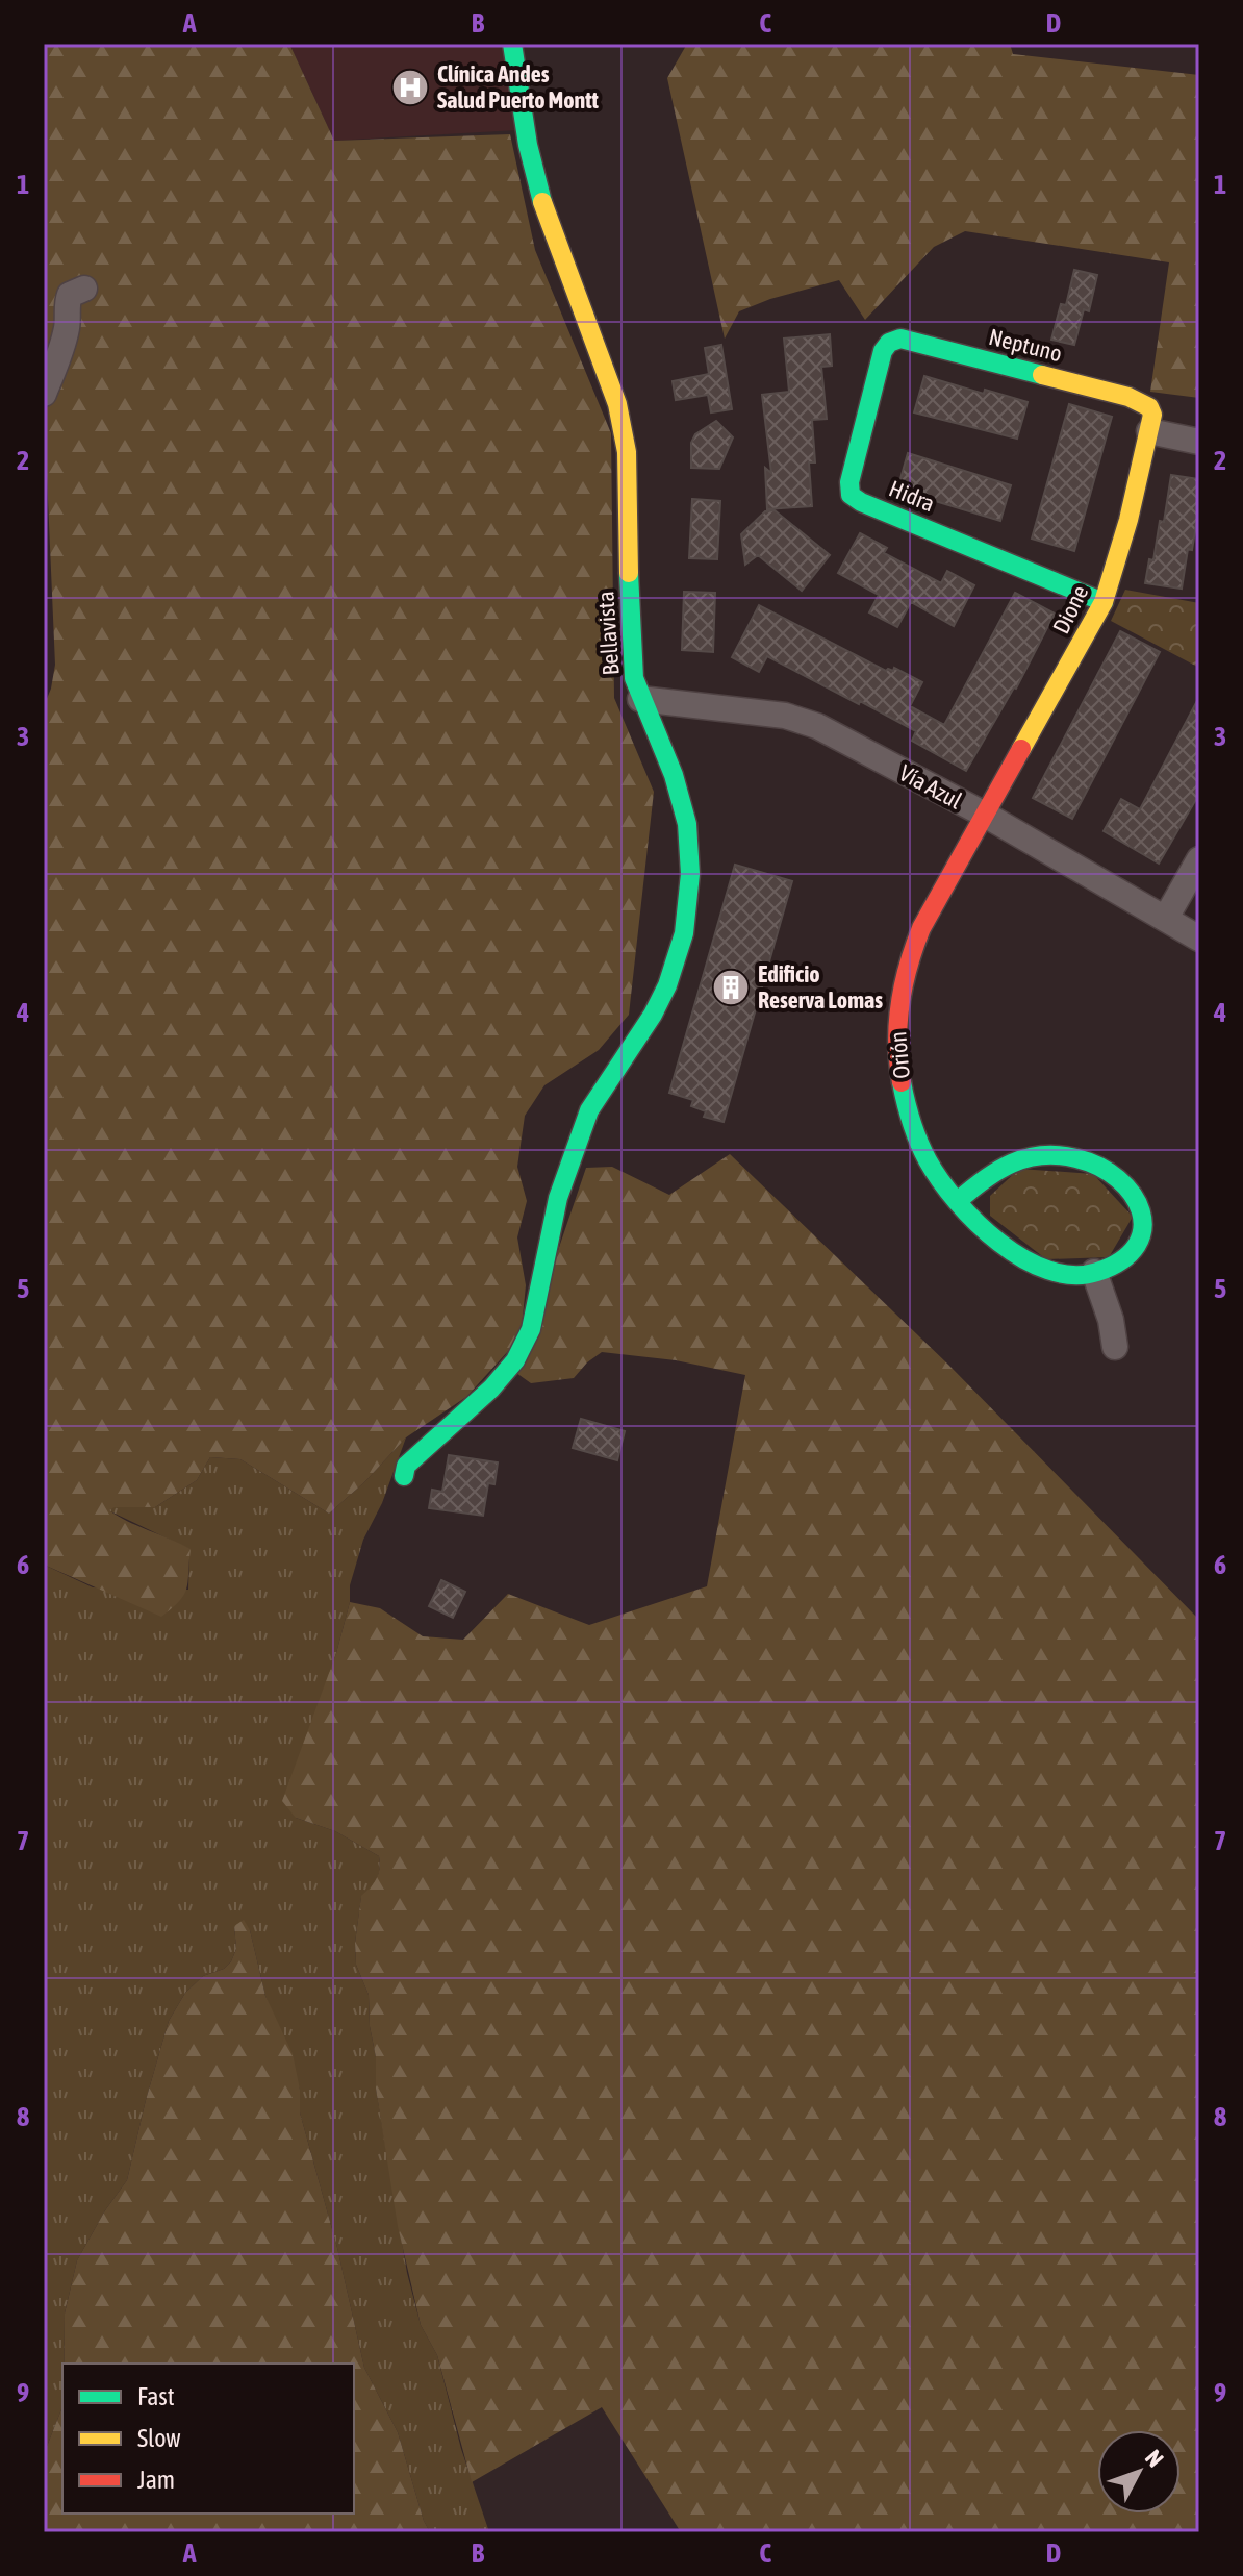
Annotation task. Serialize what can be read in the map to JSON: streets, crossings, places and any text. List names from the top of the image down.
{
  "streets": {
    "street": [
      "Neptuno",
      "Hidra",
      "Dione",
      "Bellavista",
      "Vía Azul",
      "Orión"
    ]
  },
  "crossings": [
    ["Neptuno", "Hidra"],
    ["Neptuno", "Dione"],
    ["Hidra", "Dione"],
    ["Dione", "Vía Azul"],
    ["Dione", "Orión"],
    ["Bellavista", "Vía Azul"],
    ["Vía Azul", "Orión"]
  ],
  "places": {
    "hospital": ["Clínica Andes Salud Puerto Montt"],
    "building": ["Edificio Reserva Lomas"]
  },
  "legend": ["Fast", "Slow", "Jam"],
  "north": "top right",
  "grid": {
    "columns": [
      "A",
      "B",
      "C",
      "D"
    ],
    "rows": [
      "1",
      "2",
      "3",
      "4",
      "5",
      "6",
      "7",
      "8",
      "9"
    ]
  }
}
